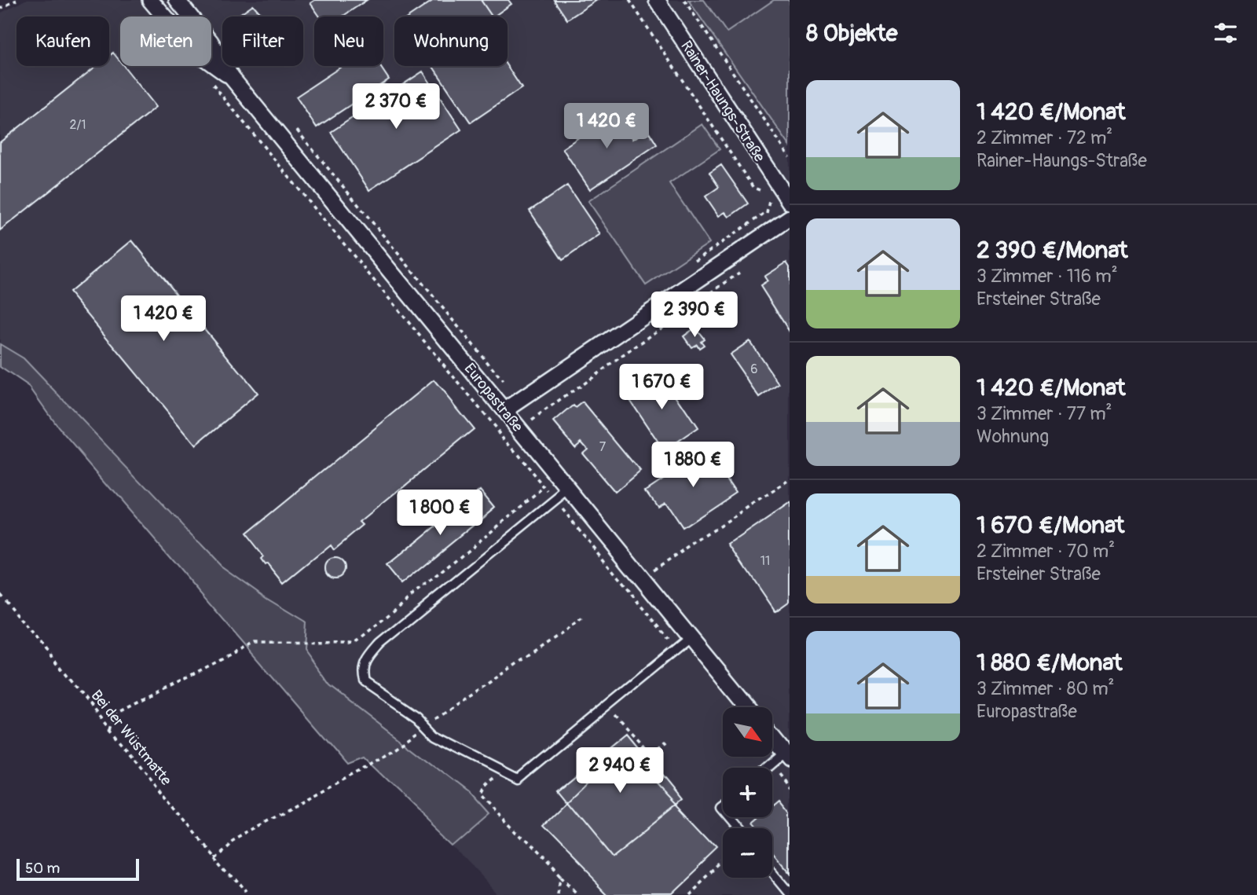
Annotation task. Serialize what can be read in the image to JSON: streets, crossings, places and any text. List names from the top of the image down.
{
  "streets": {
    "street": ["Rainer-Haungs-Straße", "Europastraße"],
    "path": ["Bei der Wüstmatte"]
  },
  "house_numbers": [
    "2/1",
    "6",
    "7",
    "11"
  ],
  "scale_bar": "50 m",
  "north": "bottom right",
  "page": {
    "heading": "8 Objekte",
    "chip": [
      "Kaufen",
      "Mieten",
      "Filter",
      "Neu",
      "Wohnung"
    ],
    "list": [
      {
        "name": "1 420 €/Monat",
        "note": "2 Zimmer · 72 m² · Rainer-Haungs-Straße"
      },
      {
        "name": "2 390 €/Monat",
        "note": "3 Zimmer · 116 m² · Ersteiner Straße"
      },
      {
        "name": "1 420 €/Monat",
        "note": "3 Zimmer · 77 m² · Wohnung"
      },
      {
        "name": "1 670 €/Monat",
        "note": "2 Zimmer · 70 m² · Ersteiner Straße"
      },
      {
        "name": "1 880 €/Monat",
        "note": "3 Zimmer · 80 m² · Europastraße"
      }
    ],
    "price": [
      "2 370 €",
      "1 420 €",
      "2 390 €",
      "1 420 €",
      "1 670 €",
      "1 880 €",
      "1 800 €",
      "2 940 €"
    ],
    "map_buttons": ["+", "−"],
    "scale": "50 m"
  }
}
